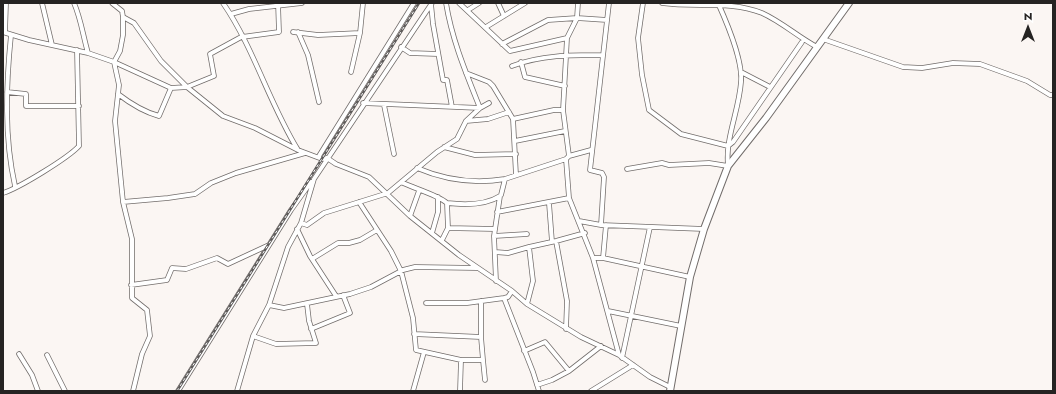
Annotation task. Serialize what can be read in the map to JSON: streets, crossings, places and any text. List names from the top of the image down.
{
  "north": "top"
}
